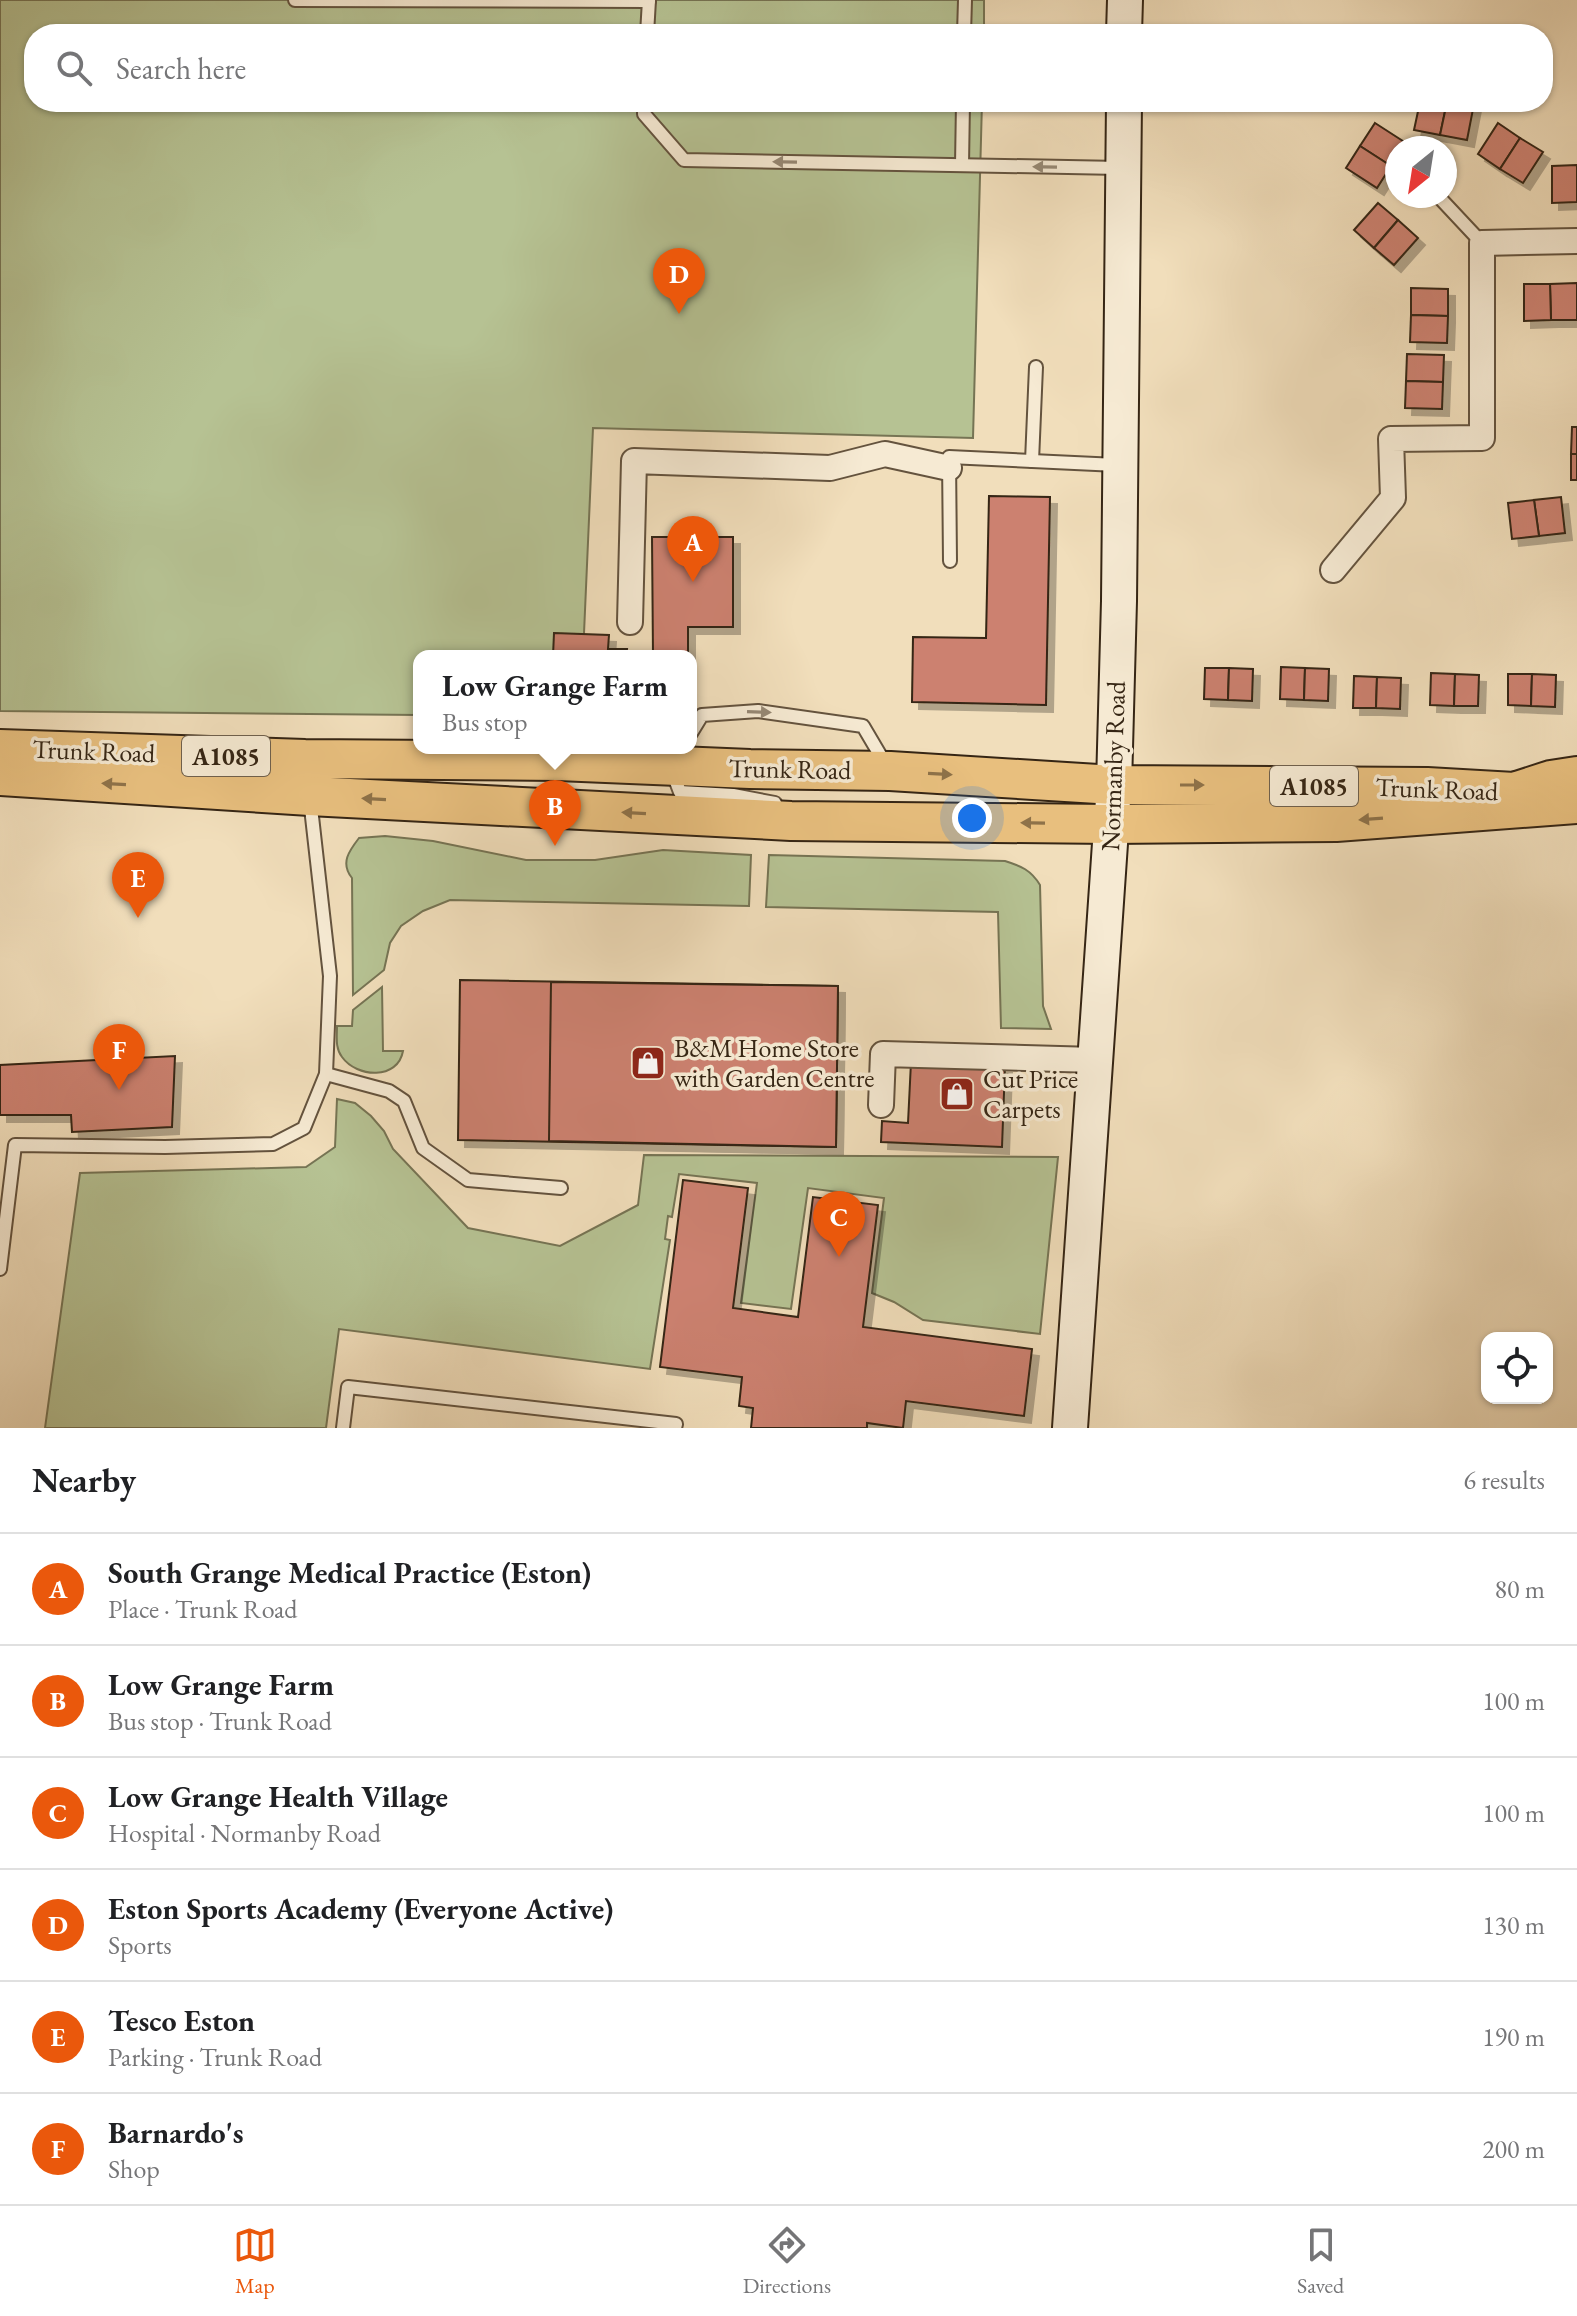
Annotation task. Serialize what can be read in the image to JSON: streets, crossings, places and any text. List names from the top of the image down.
{
  "streets": {
    "main road": ["Trunk Road", "A1085"],
    "street": ["Normanby Road"]
  },
  "crossings": [
    ["Trunk Road", "A1085"],
    ["Trunk Road", "Normanby Road"],
    ["A1085", "Normanby Road"]
  ],
  "places": {
    "shop": ["B&M Home Store with Garden Centre", "Cut Price Carpets"]
  },
  "north": "bottom left",
  "page": {
    "search": "Search here",
    "pins": [
      "D",
      "A",
      "B",
      "E",
      "F",
      "C"
    ],
    "popup": ["Low Grange Farm", "Bus stop"],
    "heading": ["Nearby", "6 results"],
    "list": [
      {
        "mark": "A",
        "name": "South Grange Medical Practice (Eston)",
        "note": "Place · Trunk Road",
        "value": "80 m"
      },
      {
        "mark": "B",
        "name": "Low Grange Farm",
        "note": "Bus stop · Trunk Road",
        "value": "100 m"
      },
      {
        "mark": "C",
        "name": "Low Grange Health Village",
        "note": "Hospital · Normanby Road",
        "value": "100 m"
      },
      {
        "mark": "D",
        "name": "Eston Sports Academy (Everyone Active)",
        "note": "Sports",
        "value": "130 m"
      },
      {
        "mark": "E",
        "name": "Tesco Eston",
        "note": "Parking · Trunk Road",
        "value": "190 m"
      },
      {
        "mark": "F",
        "name": "Barnardo's",
        "note": "Shop",
        "value": "200 m"
      }
    ],
    "nav": ["Map", "Directions", "Saved"]
  }
}
